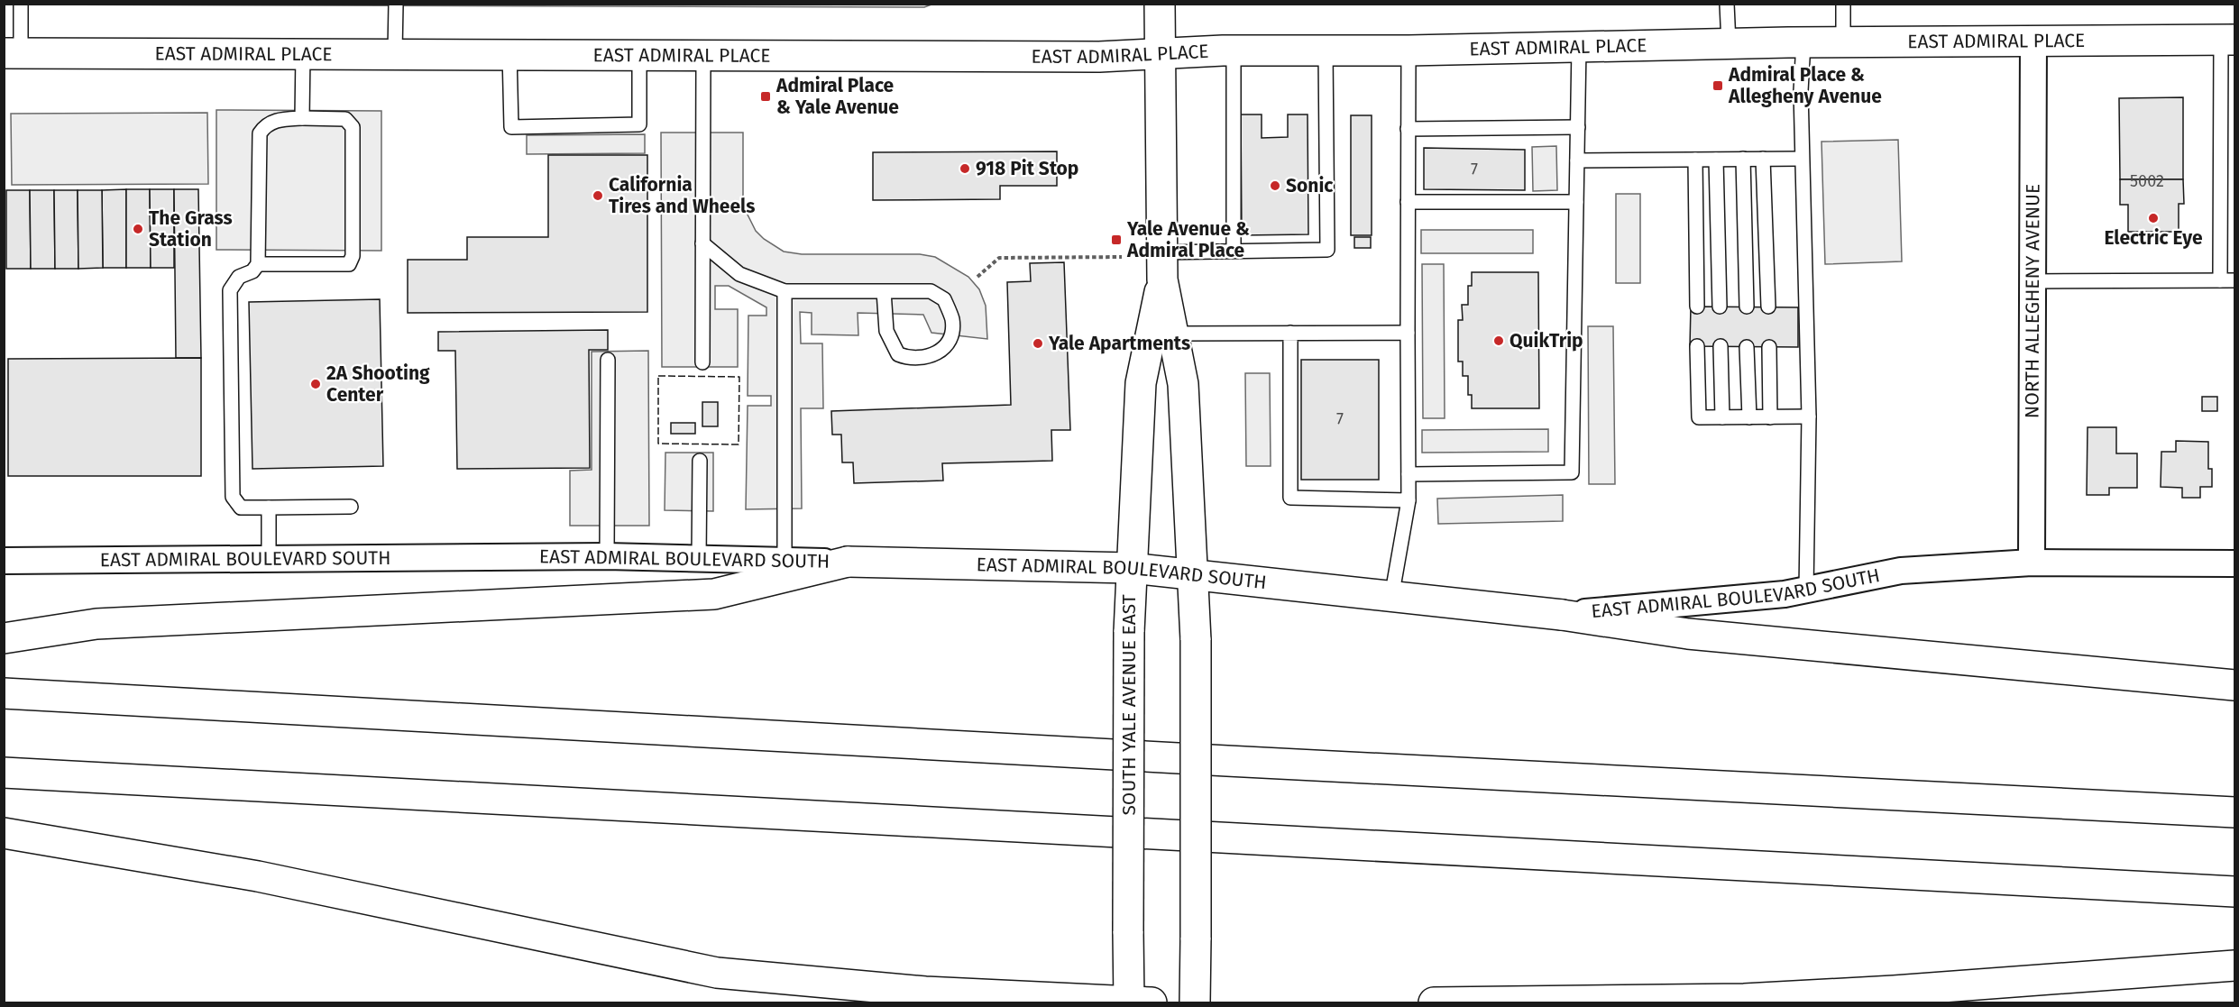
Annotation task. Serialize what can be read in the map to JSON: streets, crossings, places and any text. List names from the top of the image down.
{
  "streets": {
    "main road": ["EAST ADMIRAL PLACE", "EAST ADMIRAL BOULEVARD SOUTH", "SOUTH YALE AVENUE EAST"],
    "street": ["NORTH ALLEGHENY AVENUE"]
  },
  "crossings": [
    ["EAST ADMIRAL PLACE", "NORTH ALLEGHENY AVENUE"],
    ["EAST ADMIRAL PLACE", "SOUTH YALE AVENUE EAST"],
    ["NORTH ALLEGHENY AVENUE", "EAST ADMIRAL BOULEVARD SOUTH"],
    ["EAST ADMIRAL BOULEVARD SOUTH", "SOUTH YALE AVENUE EAST"]
  ],
  "places": {
    "transit": ["Admiral Place & Allegheny Avenue", "Admiral Place & Yale Avenue", "Yale Avenue & Admiral Place"],
    "other": [
      "918 Pit Stop",
      "Sonic",
      "California Tires and Wheels",
      "Electric Eye",
      "The Grass Station",
      "QuikTrip",
      "Yale Apartments",
      "2A Shooting Center"
    ]
  },
  "house_numbers": ["7", "5002", "7"]
}
